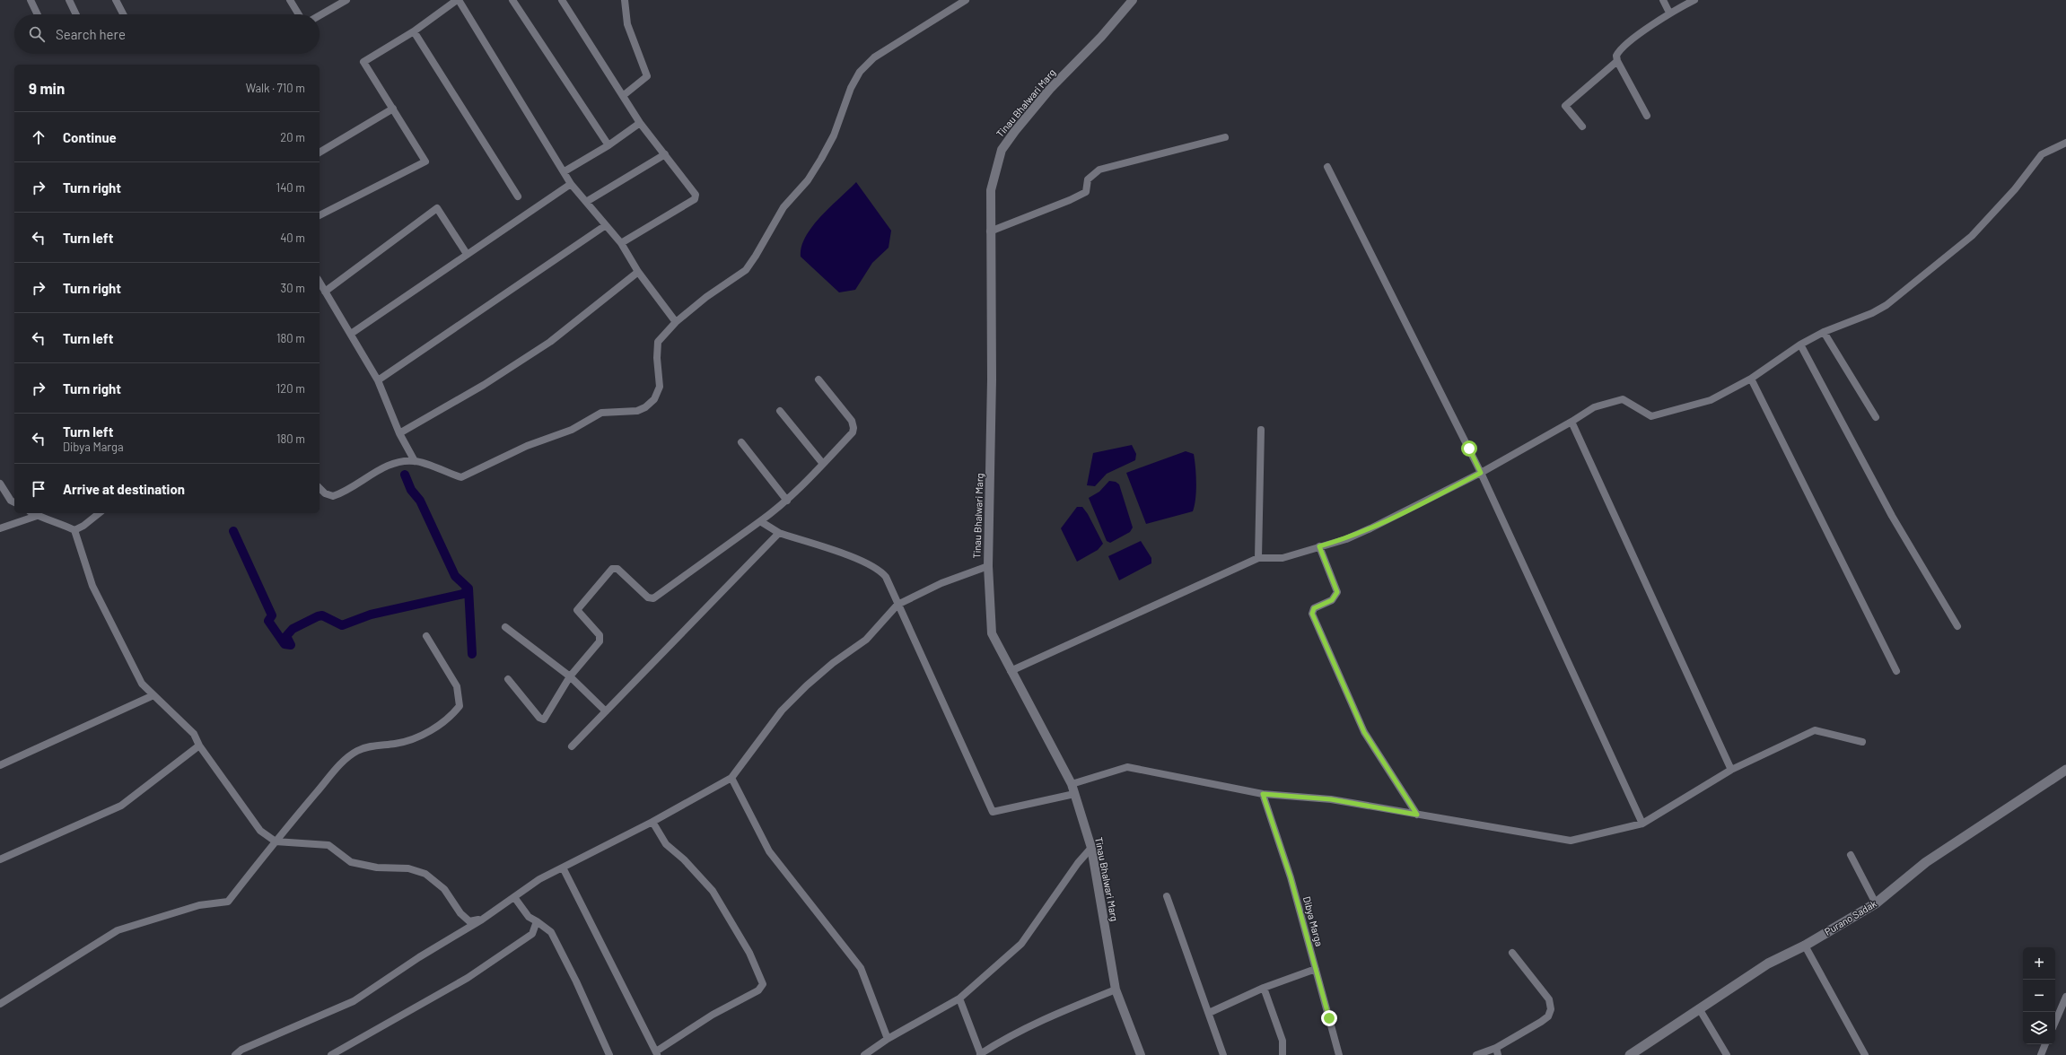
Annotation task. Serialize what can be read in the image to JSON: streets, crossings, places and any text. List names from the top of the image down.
{
  "streets": {
    "main road": ["Purano Sadak"],
    "street": ["Tinau Bhalwari Marg", "Dibya Marga"]
  },
  "page": {
    "search": "Search here",
    "heading": ["9 min", "Walk · 710 m"],
    "list": [
      ["Continue", "20 m"],
      ["Turn right", "140 m"],
      ["Turn left", "40 m"],
      ["Turn right", "30 m"],
      ["Turn left", "180 m"],
      ["Turn right", "120 m"],
      ["Turn left", "Dibya Marga", "180 m"],
      "Arrive at destination"
    ],
    "map_buttons": ["+", "−"]
  }
}
